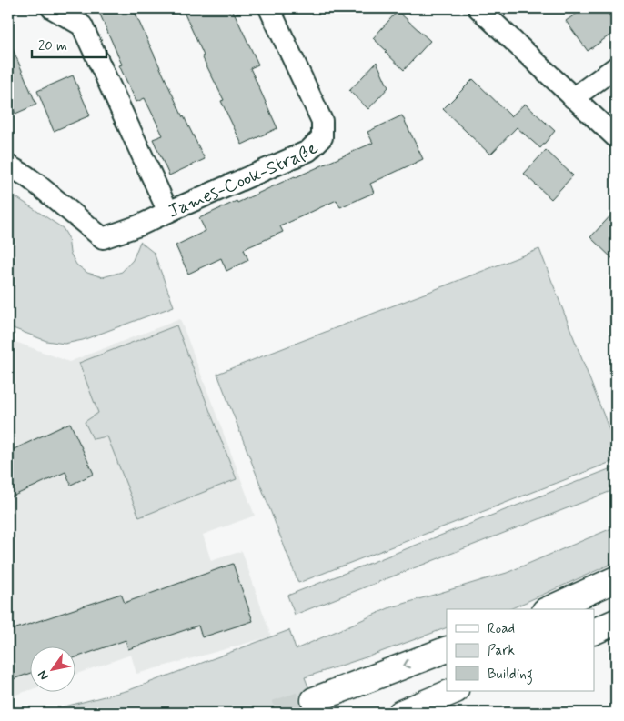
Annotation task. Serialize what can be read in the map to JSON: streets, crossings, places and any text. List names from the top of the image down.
{
  "streets": {
    "street": ["James-Cook-Straße"]
  },
  "legend": ["Road", "Park", "Building"],
  "scale_bar": "20 m",
  "north": "bottom left"
}
